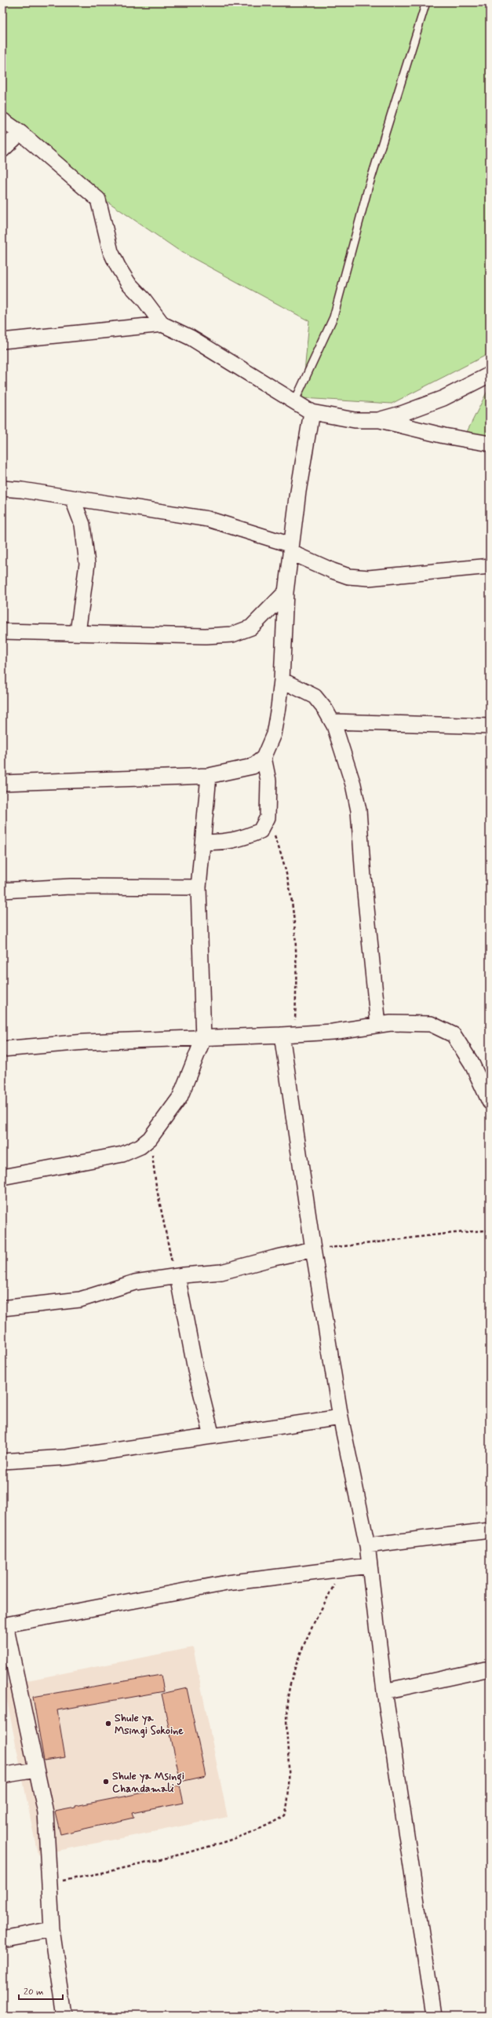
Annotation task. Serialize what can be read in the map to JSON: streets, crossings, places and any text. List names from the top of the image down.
{
  "places": ["Shule ya Msingi Sokoine", "Shule ya Msingi Chandamali"],
  "scale_bar": "20 m"
}
